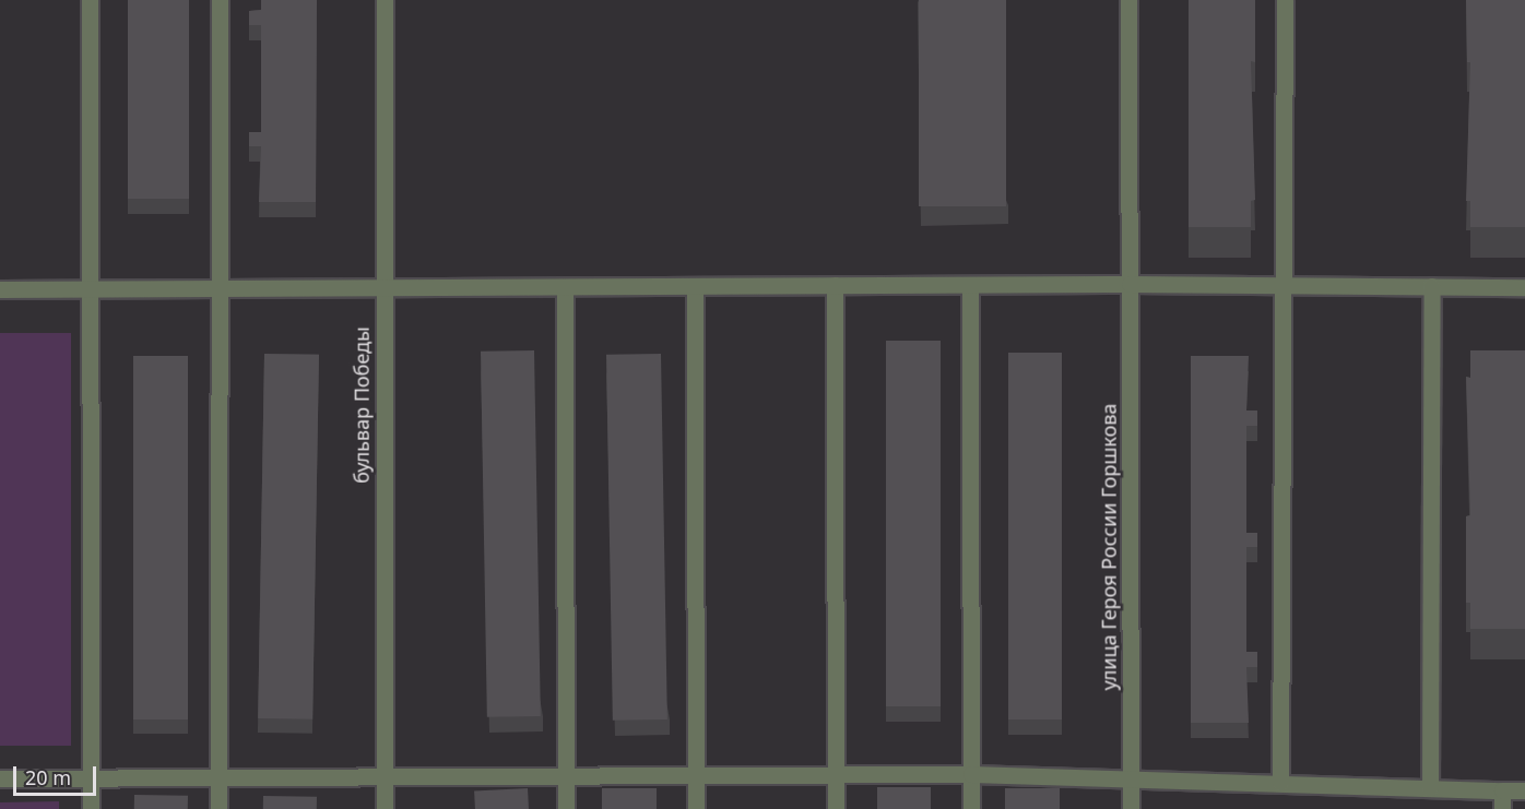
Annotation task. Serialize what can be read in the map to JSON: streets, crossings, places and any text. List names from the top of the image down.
{
  "streets": {
    "street": ["бульвар Победы", "улица Героя России Горшкова"]
  },
  "scale_bar": "20 m"
}
